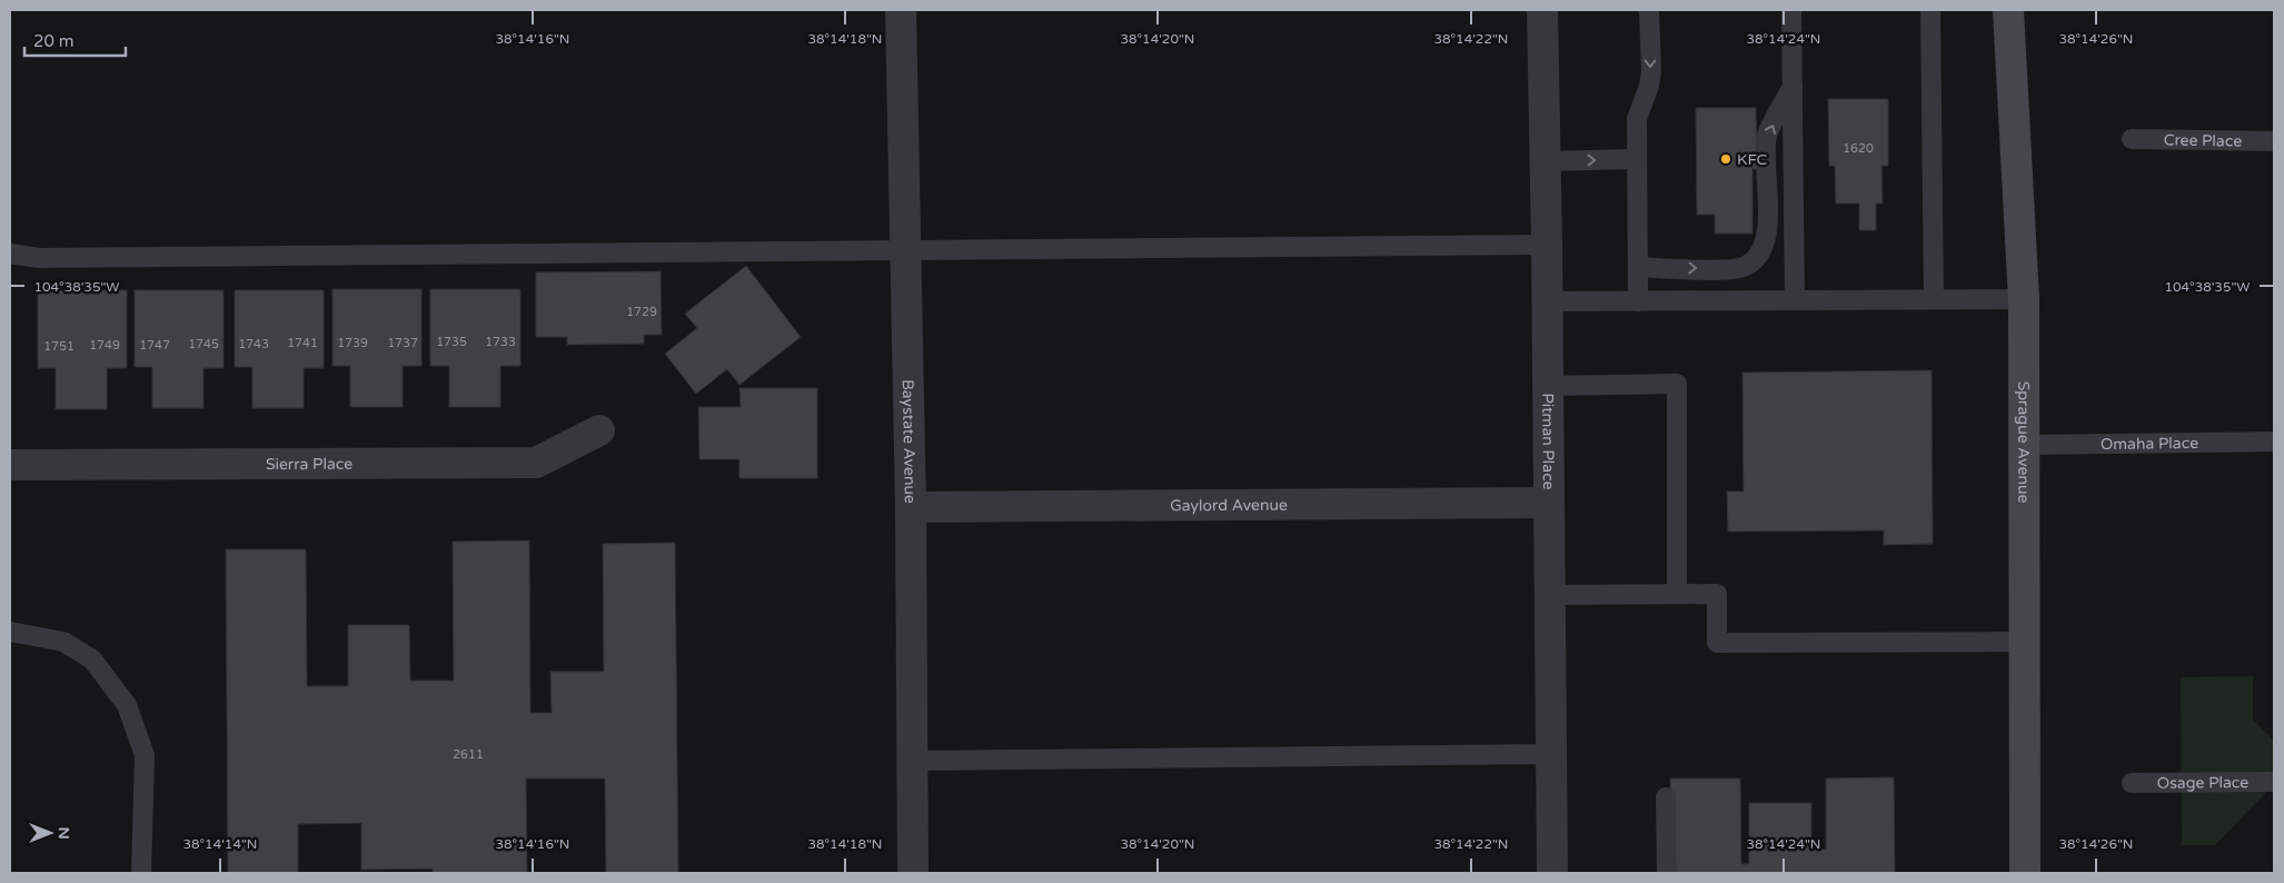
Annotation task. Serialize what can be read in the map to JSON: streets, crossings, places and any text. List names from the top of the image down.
{
  "streets": {
    "street": [
      "Baystate Avenue",
      "Pitman Place",
      "Sprague Avenue",
      "Sierra Place",
      "Gaylord Avenue"
    ],
    "lane": ["Cree Place", "Omaha Place", "Osage Place"]
  },
  "crossings": [
    ["Baystate Avenue", "Gaylord Avenue"],
    ["Pitman Place", "Gaylord Avenue"],
    ["Sprague Avenue", "Omaha Place"]
  ],
  "places": ["KFC"],
  "house_numbers": [
    "1620",
    "1729",
    "1735",
    "1733",
    "1741",
    "1739",
    "1737",
    "1745",
    "1743",
    "1749",
    "1747",
    "1751",
    "2611"
  ],
  "scale_bar": "20 m",
  "north": "right",
  "coordinates": [
    "38°14'16\"N",
    "38°14'18\"N",
    "38°14'20\"N",
    "38°14'22\"N",
    "38°14'24\"N",
    "38°14'26\"N",
    "104°38'35\"W",
    "38°14'14\"N"
  ]
}
